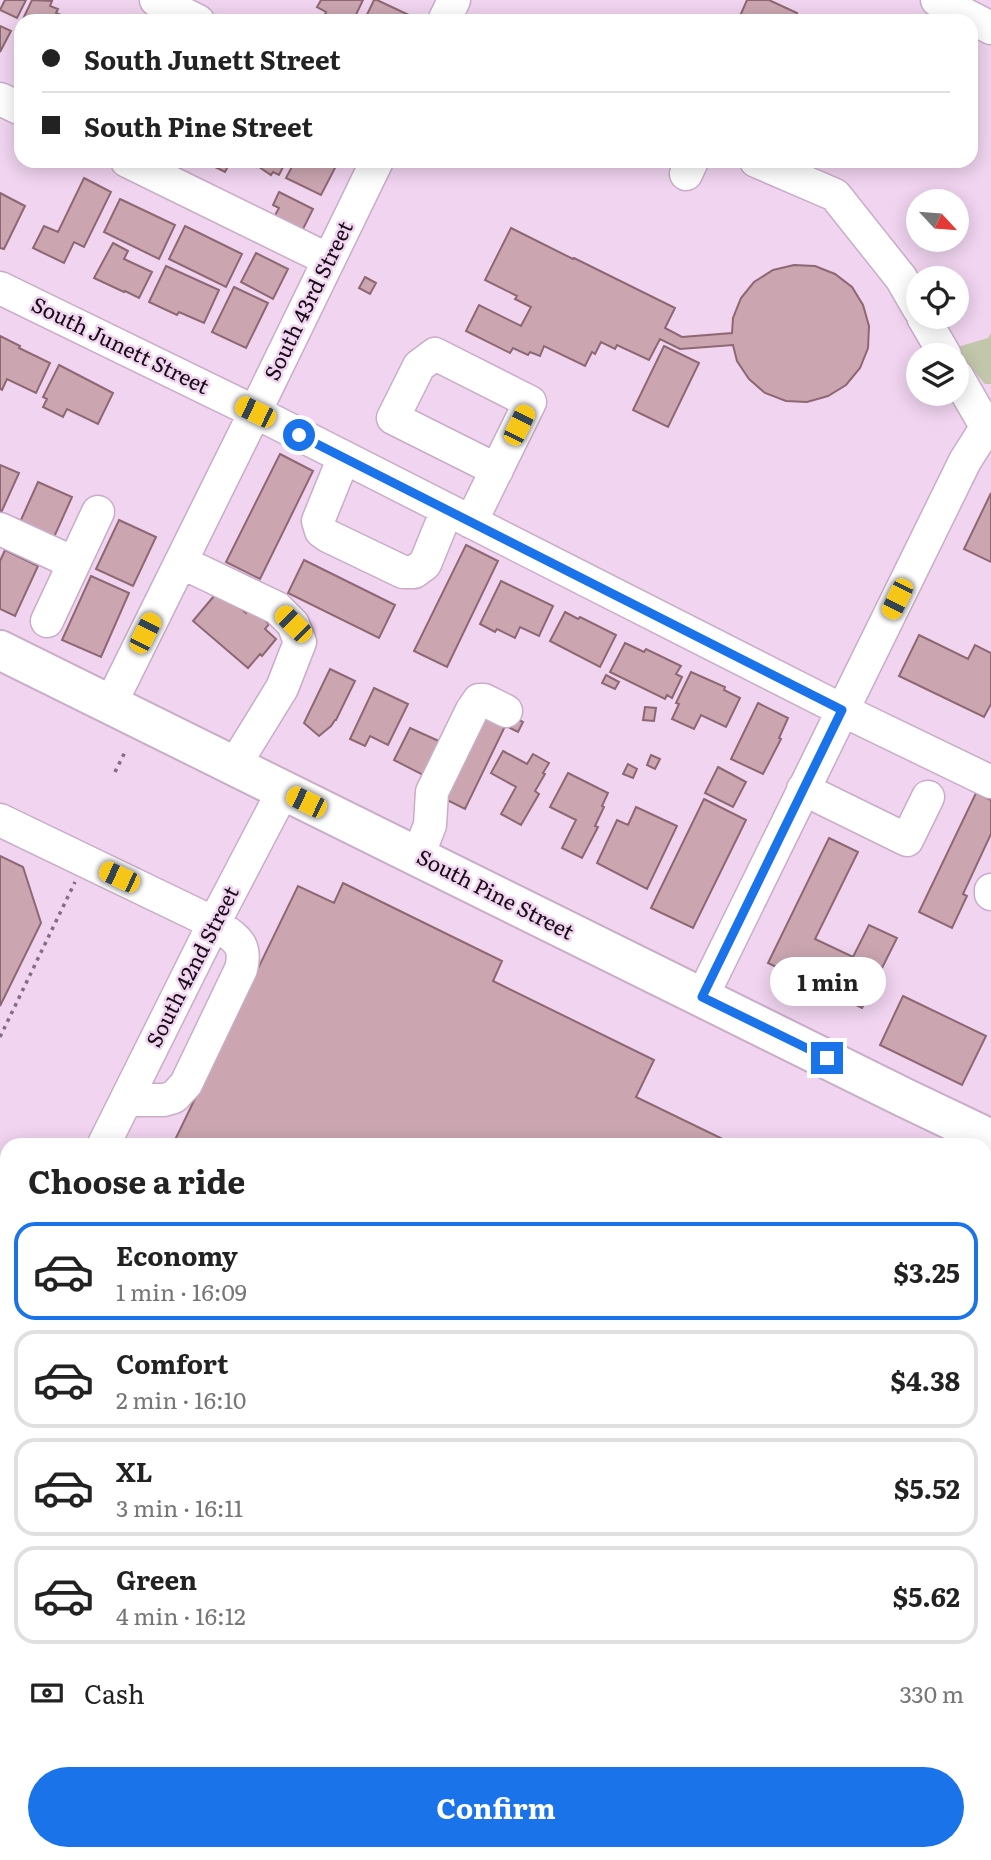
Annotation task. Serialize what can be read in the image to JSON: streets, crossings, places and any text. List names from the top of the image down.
{
  "streets": {
    "main road": ["South Pine Street"],
    "street": ["South 43rd Street", "South Junett Street", "South 42nd Street"]
  },
  "crossings": [
    ["South 43rd Street", "South Junett Street"],
    ["South 43rd Street", "South Pine Street"],
    ["South Pine Street", "South 42nd Street"]
  ],
  "north": "bottom right",
  "page": {
    "banner": ["South Junett Street", "South Pine Street"],
    "bubble": "1 min",
    "heading": "Choose a ride",
    "list": [
      {
        "name": "Economy",
        "note": "1 min · 16:09",
        "value": "$3.25"
      },
      {
        "name": "Comfort",
        "note": "2 min · 16:10",
        "value": "$4.38"
      },
      {
        "name": "XL",
        "note": "3 min · 16:11",
        "value": "$5.52"
      },
      {
        "name": "Green",
        "note": "4 min · 16:12",
        "value": "$5.62"
      }
    ],
    "pay": ["Cash", "330 m"],
    "buttons": "Confirm"
  }
}
